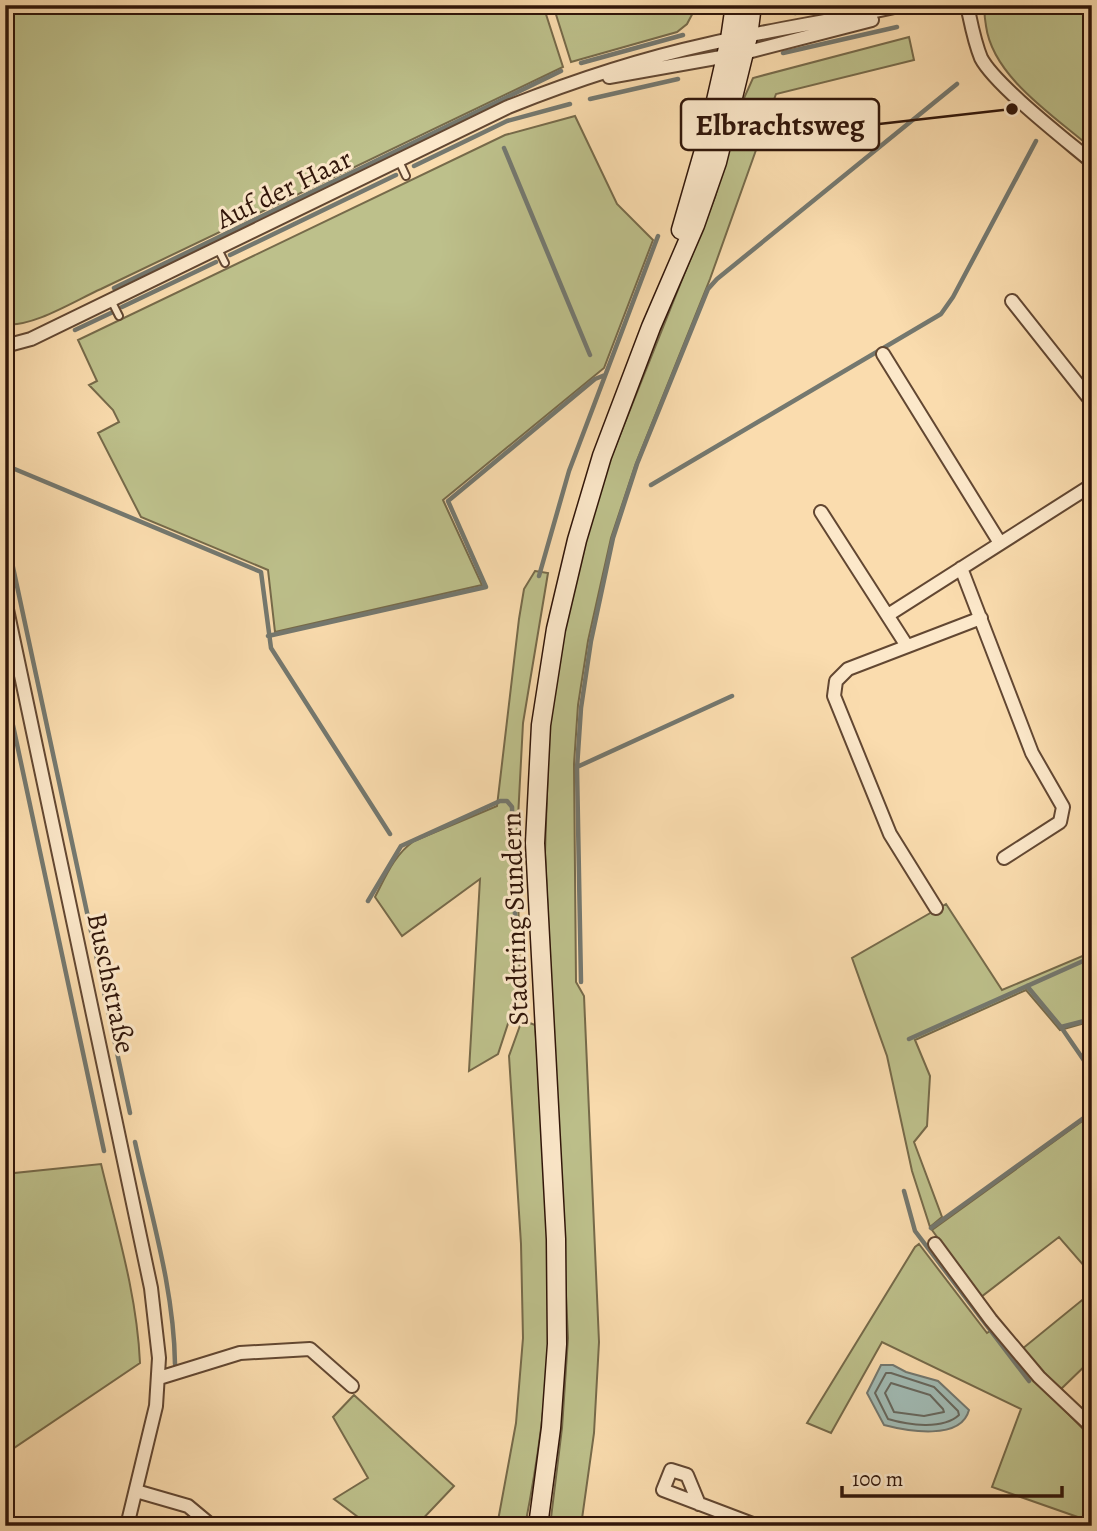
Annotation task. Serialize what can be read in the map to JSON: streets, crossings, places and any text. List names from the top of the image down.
{
  "streets": {
    "main road": ["Stadtring Sundern"],
    "street": ["Auf der Haar", "Buschstraße"]
  },
  "crossings": [
    ["Auf der Haar", "Stadtring Sundern"]
  ],
  "places": ["Elbrachtsweg"],
  "scale_bar": "100 m"
}
